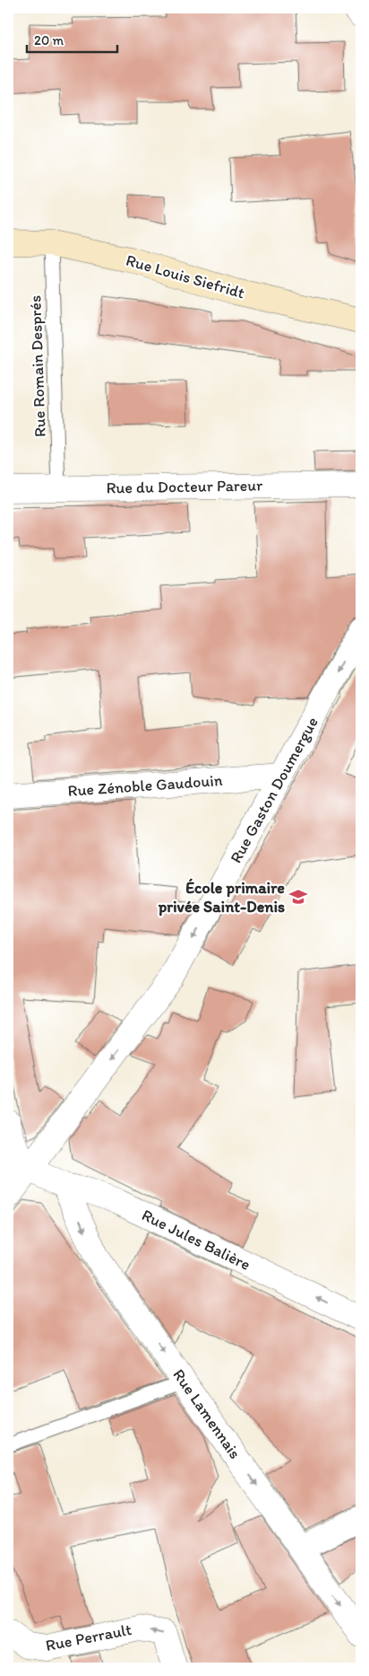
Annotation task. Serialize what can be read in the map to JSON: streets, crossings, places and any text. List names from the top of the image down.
{
  "streets": {
    "street": [
      "Rue Louis Siefridt",
      "Rue du Docteur Pareur",
      "Rue Zénoble Gaudouin",
      "Rue Gaston Doumergue",
      "Rue Jules Balière",
      "Rue Lamennais",
      "Rue Perrault"
    ],
    "lane": ["Rue Romain Després"]
  },
  "crossings": [
    ["Rue Louis Siefridt", "Rue Romain Després"],
    ["Rue Romain Després", "Rue du Docteur Pareur"],
    ["Rue Zénoble Gaudouin", "Rue Gaston Doumergue"],
    ["Rue Gaston Doumergue", "Rue Jules Balière"],
    ["Rue Jules Balière", "Rue Lamennais"]
  ],
  "one_way": [
    "Rue Gaston Doumergue",
    "Rue Jules Balière",
    "Rue Lamennais",
    "Rue Perrault"
  ],
  "places": {
    "school or university": ["École primaire privée Saint-Denis"]
  },
  "scale_bar": "20 m"
}
